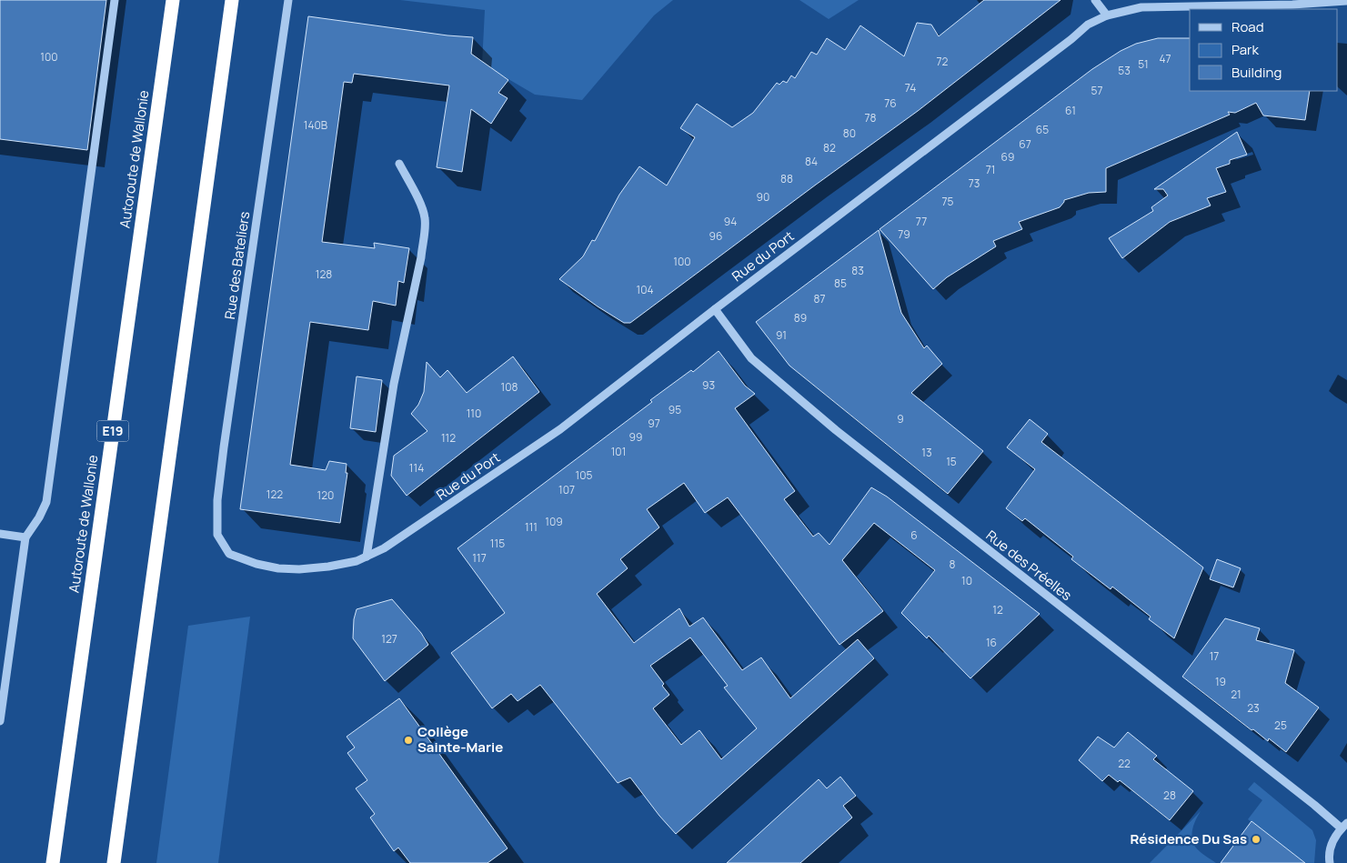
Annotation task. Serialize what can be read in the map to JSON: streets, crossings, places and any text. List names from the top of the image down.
{
  "streets": {
    "highway": ["Autoroute de Wallonie", "E19"],
    "street": ["Rue du Port", "Rue des Bateliers", "Rue des Préelles"]
  },
  "crossings": [
    ["Rue du Port", "Rue des Bateliers"],
    ["Rue du Port", "Rue des Préelles"]
  ],
  "places": ["Collège Sainte-Marie", "Résidence Du Sas"],
  "house_numbers": [
    "100",
    "47",
    "72",
    "51",
    "53",
    "74",
    "57",
    "76",
    "61",
    "78",
    "140B",
    "65",
    "80",
    "67",
    "82",
    "69",
    "84",
    "71",
    "88",
    "73",
    "90",
    "75",
    "94",
    "77",
    "79",
    "96",
    "100",
    "83",
    "128",
    "85",
    "104",
    "87",
    "89",
    "91",
    "93",
    "108",
    "95",
    "110",
    "9",
    "97",
    "99",
    "112",
    "101",
    "13",
    "15",
    "114",
    "105",
    "107",
    "122",
    "120",
    "109",
    "111",
    "6",
    "115",
    "117",
    "8",
    "10",
    "12",
    "127",
    "16",
    "17",
    "19",
    "21",
    "23",
    "25",
    "22",
    "28"
  ],
  "legend": ["Road", "Park", "Building"]
}
